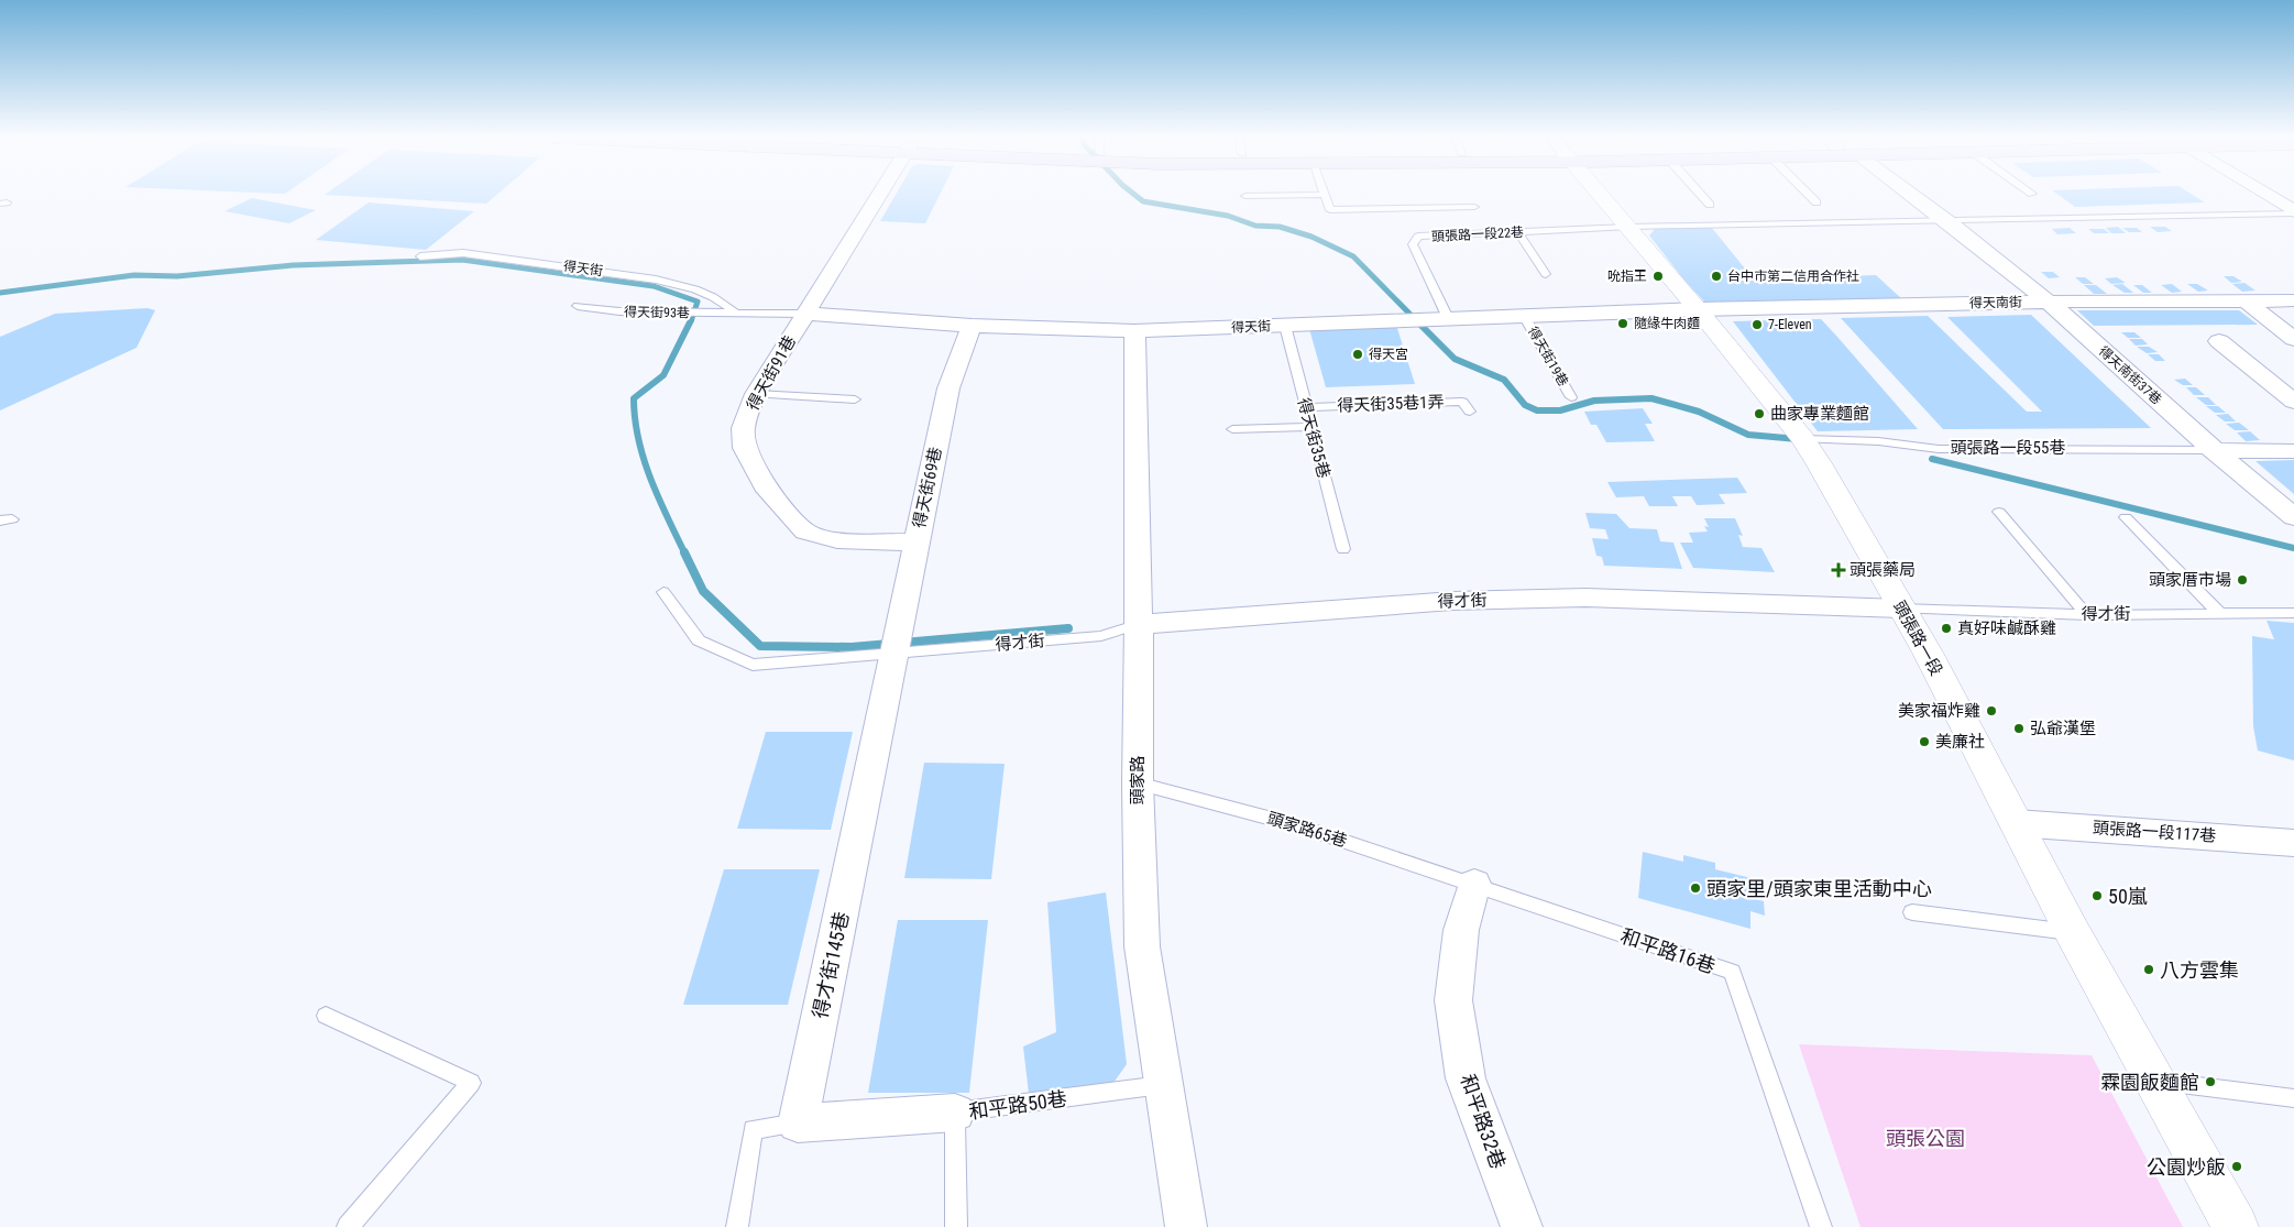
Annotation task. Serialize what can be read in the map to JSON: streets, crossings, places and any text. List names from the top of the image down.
{
  "streets": {
    "street": [
      "得天街",
      "得天南街",
      "得天街91巷",
      "得天南街37巷",
      "得天街69巷",
      "得才街",
      "頭張路一段",
      "頭家路",
      "頭張路一段117巷",
      "得才街145巷",
      "和平路32巷"
    ],
    "lane": [
      "頭張路一段22巷",
      "得天街93巷",
      "得天街19巷",
      "得天街35巷1弄",
      "得天街35巷",
      "頭張路一段55巷",
      "頭家路65巷",
      "和平路16巷",
      "和平路50巷"
    ]
  },
  "crossings": [
    ["頭張路一段22巷", "得天街"],
    ["頭張路一段22巷", "得天南街37巷"],
    ["頭張路一段22巷", "頭張路一段"],
    ["得天街", "得天南街"],
    ["得天街", "得天街93巷"],
    ["得天街", "得天街19巷"],
    ["得天街", "得天街91巷"],
    ["得天街", "得天街35巷"],
    ["得天街", "得天街69巷"],
    ["得天街", "頭張路一段"],
    ["得天街", "頭家路"],
    ["得天南街", "得天南街37巷"],
    ["得天南街", "頭張路一段"],
    ["得天街93巷", "得天街91巷"],
    ["得天街91巷", "得天街69巷"],
    ["得天南街37巷", "頭張路一段55巷"],
    ["得天街35巷1弄", "得天街35巷"],
    ["頭張路一段55巷", "頭張路一段"],
    ["得天街69巷", "得才街"],
    ["得天街69巷", "得才街145巷"],
    ["得才街", "頭張路一段"],
    ["得才街", "頭家路"],
    ["得才街", "得才街145巷"],
    ["頭張路一段", "頭張路一段117巷"],
    ["頭家路", "頭家路65巷"],
    ["頭家路", "和平路50巷"],
    ["頭家路65巷", "和平路16巷"],
    ["頭家路65巷", "和平路32巷"],
    ["和平路16巷", "和平路32巷"]
  ],
  "parks": ["頭張公園"],
  "places": {
    "other": [
      "吮指王",
      "台中市第二信用合作社",
      "隨緣牛肉麵",
      "7-Eleven",
      "得天宮",
      "曲家專業麵館",
      "頭家厝市場",
      "真好味鹹酥雞",
      "美家福炸雞",
      "弘爺漢堡",
      "美廉社",
      "頭家里/頭家東里活動中心",
      "50嵐",
      "八方雲集",
      "霖園飯麵館",
      "公園炒飯"
    ],
    "health": ["頭張藥局"]
  }
}
